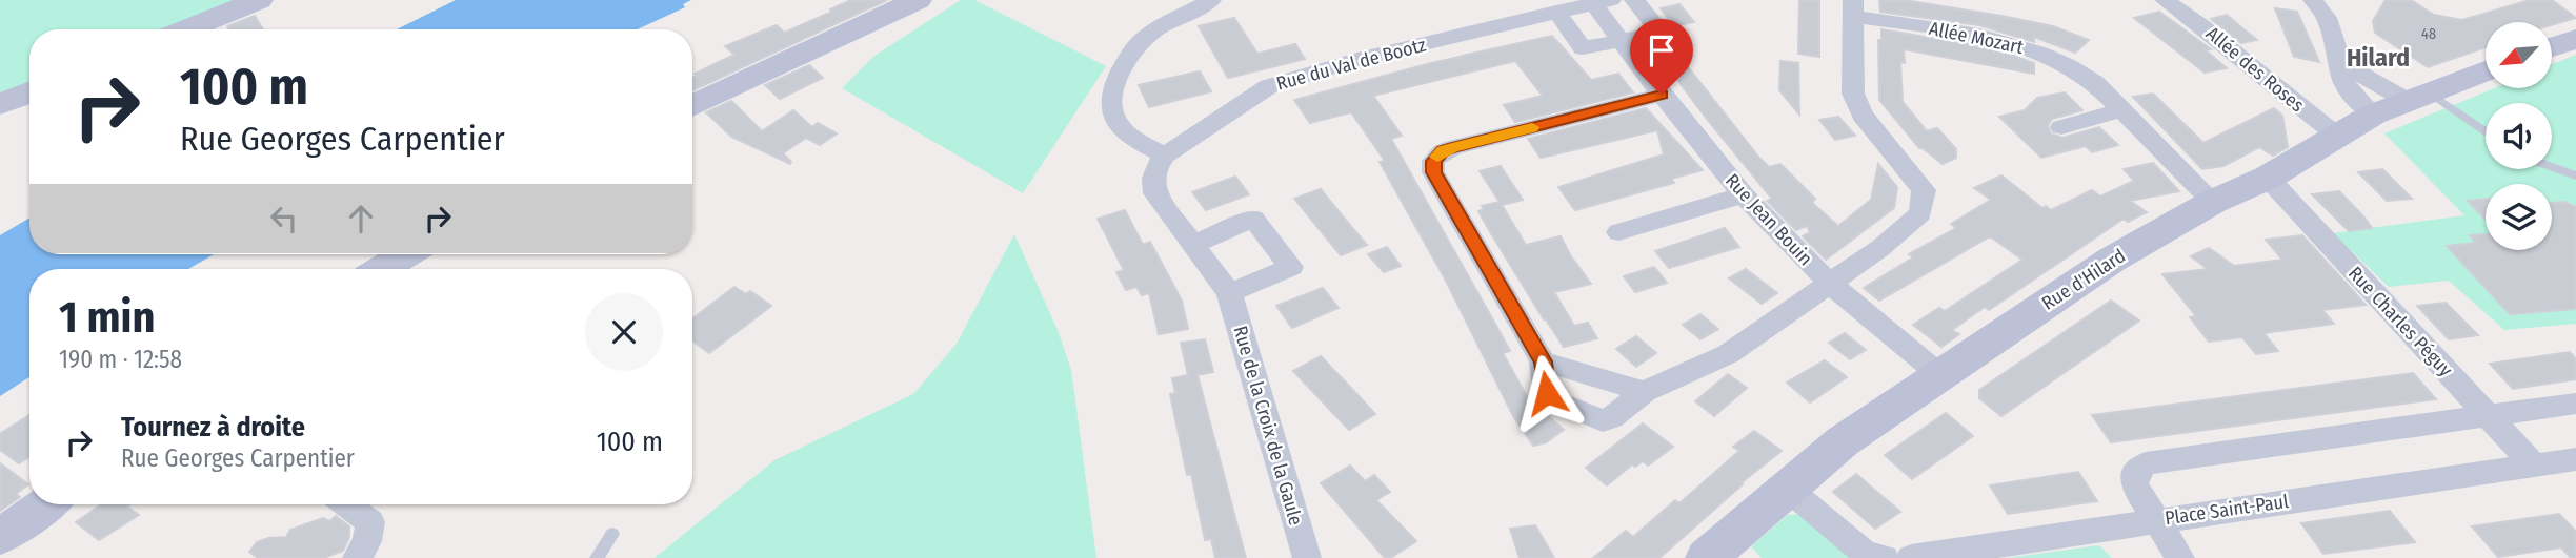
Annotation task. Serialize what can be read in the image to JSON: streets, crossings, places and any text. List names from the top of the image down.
{
  "streets": {
    "street": [
      "Allée Mozart",
      "Rue du Val de Bootz",
      "Allée des Roses",
      "Rue Jean Bouin",
      "Rue d'Hilard",
      "Rue Charles Péguy",
      "Rue de la Croix de la Gaule",
      "Place Saint-Paul"
    ]
  },
  "crossings": [
    ["Allée Mozart", "Rue d'Hilard"],
    ["Rue du Val de Bootz", "Rue Jean Bouin"],
    ["Rue du Val de Bootz", "Rue de la Croix de la Gaule"],
    ["Allée des Roses", "Rue d'Hilard"],
    ["Rue Jean Bouin", "Rue d'Hilard"],
    ["Rue d'Hilard", "Rue Charles Péguy"],
    ["Rue Charles Péguy", "Place Saint-Paul"]
  ],
  "districts": ["Hilard"],
  "house_numbers": ["48"],
  "north": "bottom left",
  "page": {
    "turn": ["100 m", "Rue Georges Carpentier"],
    "heading": ["1 min", "190 m · 12:58"],
    "list": [
      {
        "name": "Tournez à droite",
        "note": "Rue Georges Carpentier",
        "value": "100 m"
      }
    ]
  }
}
